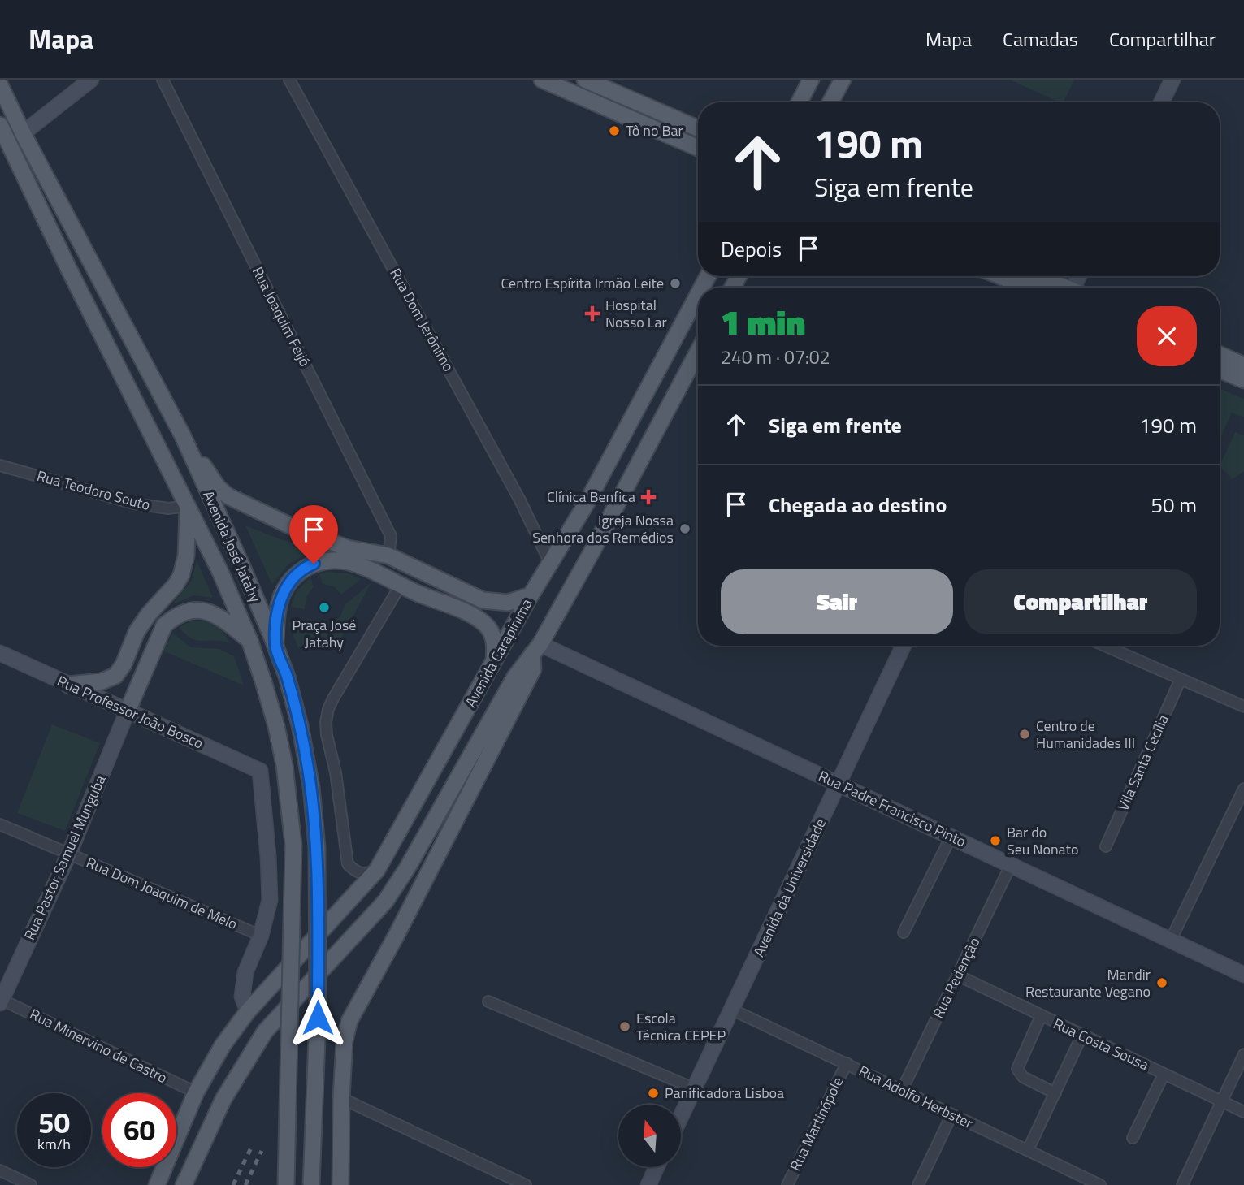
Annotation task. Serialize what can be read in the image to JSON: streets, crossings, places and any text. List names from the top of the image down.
{
  "streets": {
    "main road": ["Avenida José Jatahy", "Avenida Carapinima"],
    "street": [
      "Rua Joaquim Feijó",
      "Rua Dom Jerônimo",
      "Rua Teodoro Souto",
      "Rua Professor João Bosco",
      "Vila Santa Cecília",
      "Rua Padre Francisco Pinto",
      "Rua Pastor Samuel Munguba",
      "Avenida da Universidade",
      "Rua Dom Joaquim de Melo",
      "Rua Redenção",
      "Rua Costa Sousa",
      "Rua Minervino de Castro",
      "Rua Adolfo Herbster",
      "Rua Martinópole"
    ]
  },
  "crossings": [
    ["Rua Dom Jerônimo", "Avenida Carapinima"],
    ["Rua Teodoro Souto", "Avenida José Jatahy"],
    ["Avenida Carapinima", "Rua Padre Francisco Pinto"],
    ["Avenida Carapinima", "Rua Minervino de Castro"],
    ["Rua Professor João Bosco", "Rua Pastor Samuel Munguba"],
    ["Rua Professor João Bosco", "Rua Dom Joaquim de Melo"],
    ["Rua Padre Francisco Pinto", "Avenida da Universidade"],
    ["Rua Padre Francisco Pinto", "Rua Redenção"],
    ["Rua Pastor Samuel Munguba", "Rua Dom Joaquim de Melo"],
    ["Rua Pastor Samuel Munguba", "Rua Minervino de Castro"],
    ["Avenida da Universidade", "Rua Adolfo Herbster"],
    ["Rua Redenção", "Rua Costa Sousa"],
    ["Rua Redenção", "Rua Adolfo Herbster"],
    ["Rua Adolfo Herbster", "Rua Martinópole"]
  ],
  "places": {
    "other": [
      "Tô no Bar",
      "Centro Espírita Irmão Leite",
      "Igreja Nossa Senhora dos Remédios",
      "Praça José Jatahy",
      "Centro de Humanidades III",
      "Bar do Seu Nonato",
      "Mandir Restaurante Vegano",
      "Escola Técnica CEPEP",
      "Panificadora Lisboa"
    ],
    "health": ["Hospital Nosso Lar", "Clínica Benfica"]
  },
  "north": "top",
  "page": {
    "header": "Mapa",
    "nav": ["Mapa", "Camadas", "Compartilhar"],
    "turn": ["190 m", "Siga em frente"],
    "then": "Depois",
    "heading": ["1 min", "240 m · 07:02"],
    "list": [
      {
        "name": "Siga em frente",
        "value": "190 m"
      },
      {
        "name": "Chegada ao destino",
        "value": "50 m"
      }
    ],
    "buttons": ["Sair", "Compartilhar"],
    "speed": "50 km/h",
    "limit": "60"
  }
}
